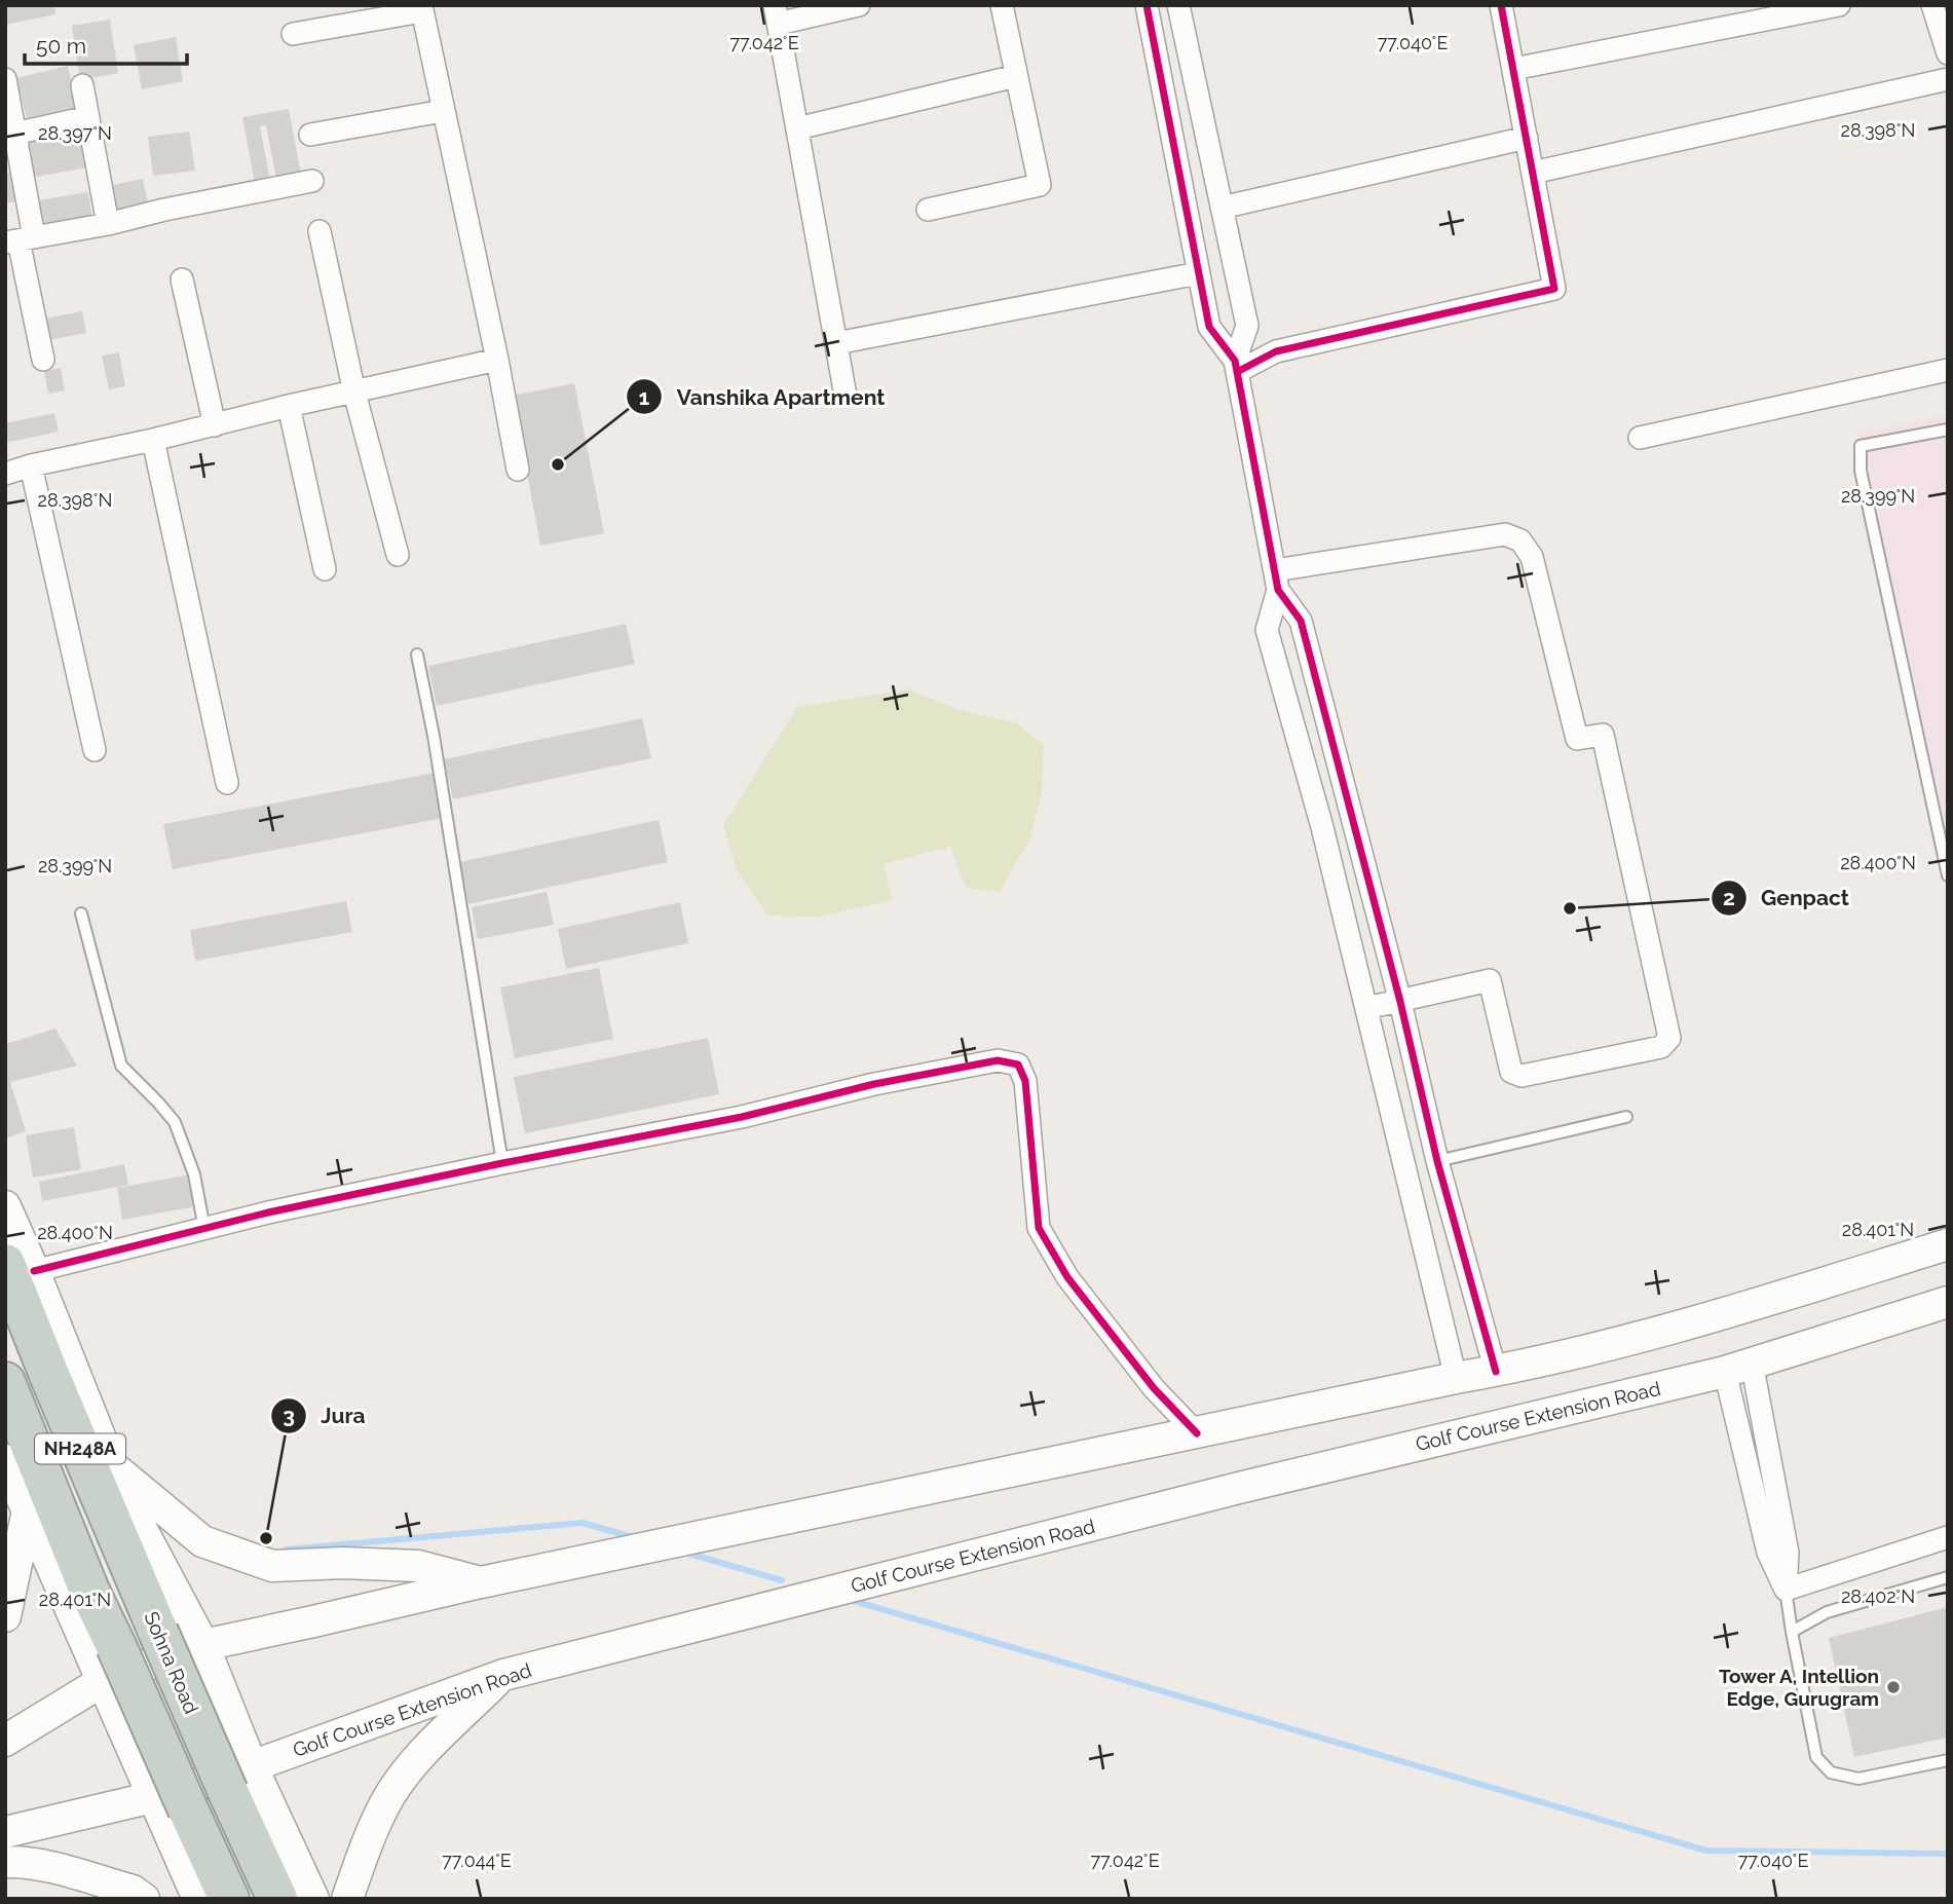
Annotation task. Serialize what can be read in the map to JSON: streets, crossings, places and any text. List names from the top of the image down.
{
  "streets": {
    "highway": ["NH248A", "Sohna Road"],
    "main road": ["Golf Course Extension Road"]
  },
  "crossings": [
    ["Golf Course Extension Road", "NH248A"],
    ["Golf Course Extension Road", "Sohna Road"]
  ],
  "places": [
    "Vanshika Apartment",
    "Genpact",
    "Jura",
    "Tower A, Intellion Edge, Gurugram"
  ],
  "scale_bar": "50 m",
  "coordinates": [
    "77.042°E",
    "77.040°E",
    "28.398°N",
    "28.397°N",
    "28.399°N",
    "28.400°N",
    "28.401°N",
    "28.402°N",
    "77.044°E"
  ]
}
